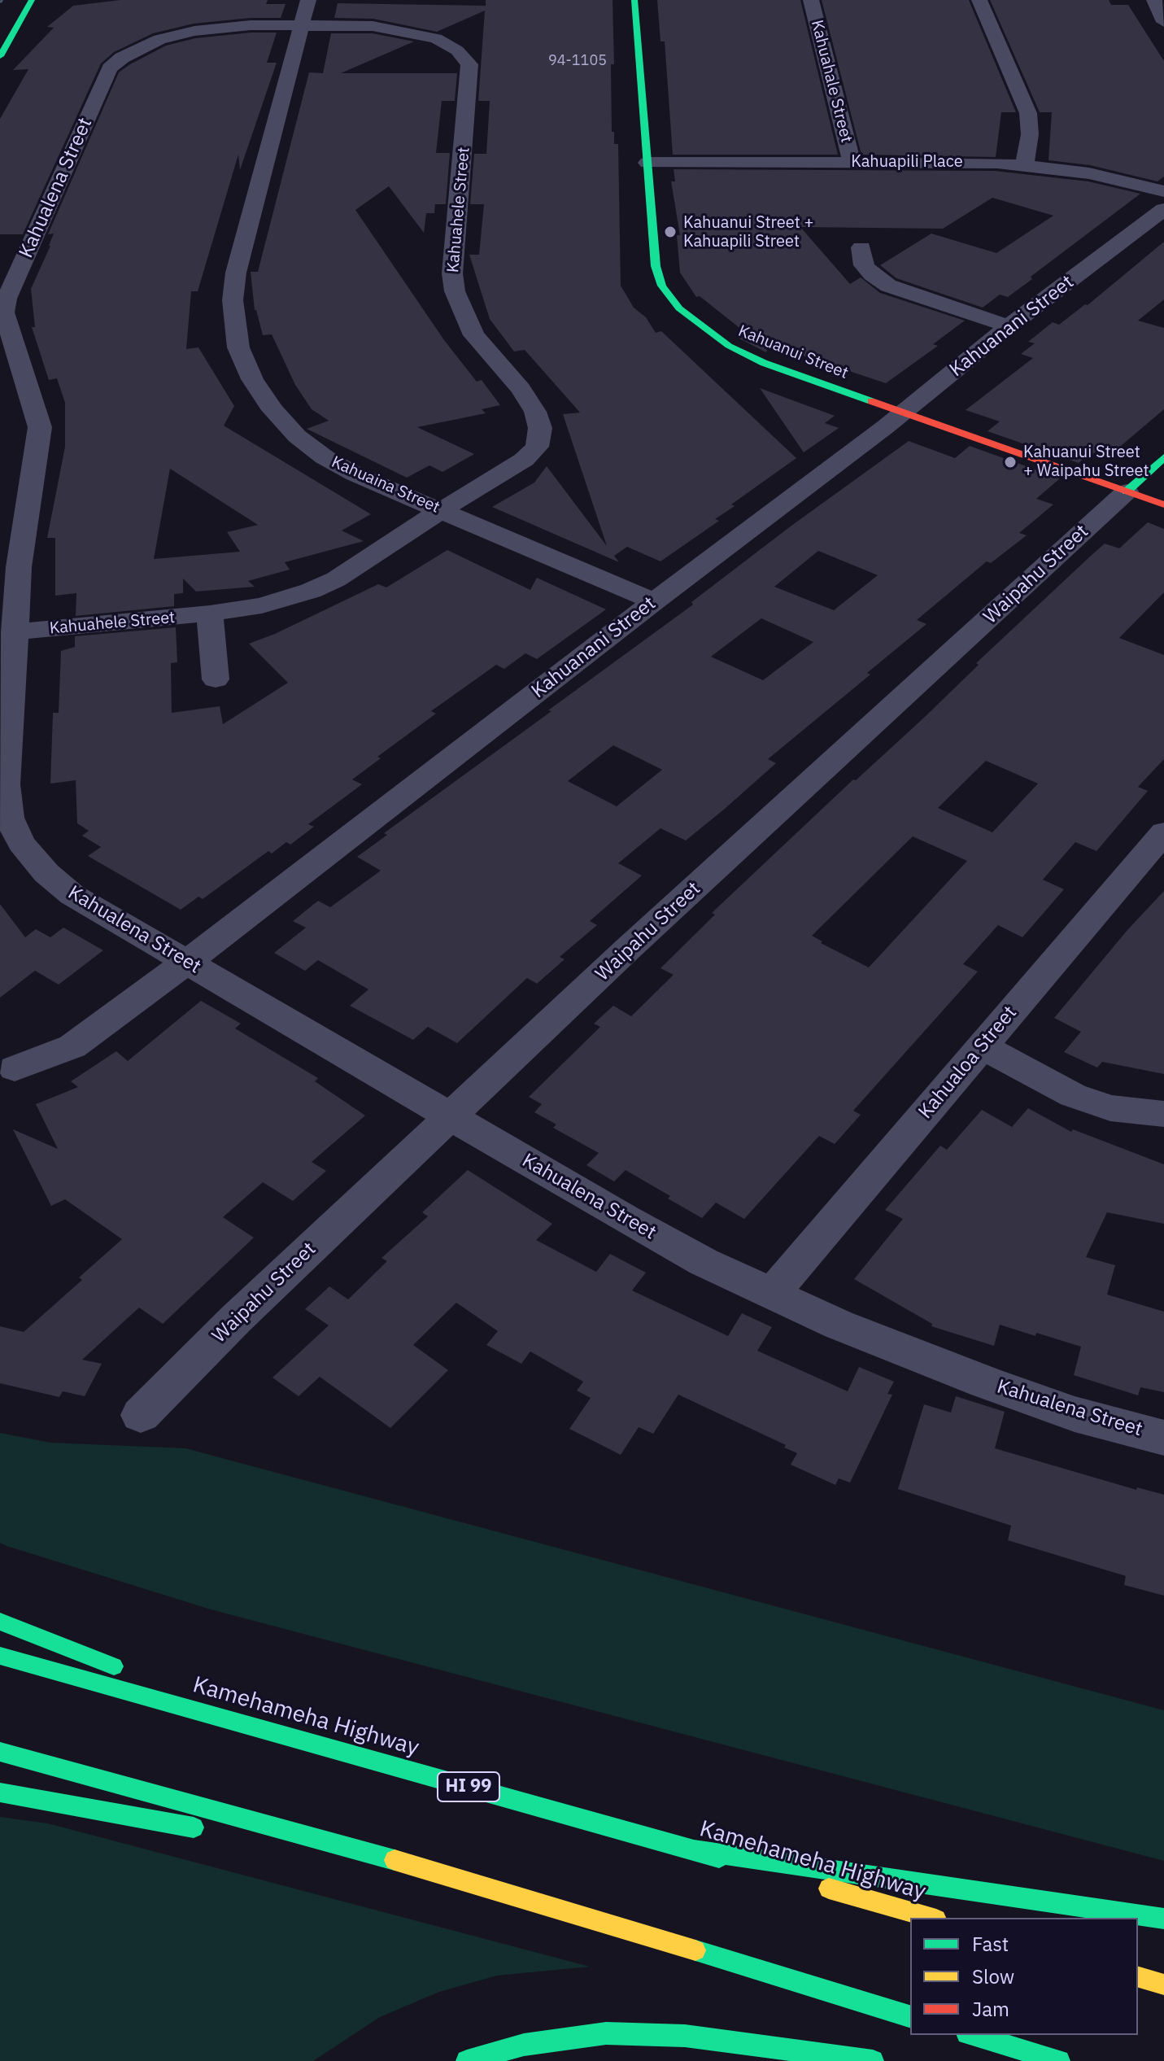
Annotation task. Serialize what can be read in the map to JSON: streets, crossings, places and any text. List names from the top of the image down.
{
  "streets": {
    "main road": [
      "Kahuanui Street",
      "Waipahu Street",
      "Kamehameha Highway",
      "HI 99"
    ],
    "street": [
      "Kahuahale Street",
      "Kahuapili Place",
      "Kahualena Street",
      "Kahuahele Street",
      "Kahuanani Street",
      "Kahuaina Street",
      "Kahualoa Street"
    ]
  },
  "crossings": [
    ["Kahuahale Street", "Kahuapili Place"],
    ["Kahuapili Place", "Kahuanui Street"],
    ["Kahualena Street", "Kahuahele Street"],
    ["Kahualena Street", "Kahuanani Street"],
    ["Kahualena Street", "Kahuaina Street"],
    ["Kahualena Street", "Waipahu Street"],
    ["Kahualena Street", "Kahualoa Street"],
    ["Kahuahele Street", "Kahuaina Street"],
    ["Kahuanani Street", "Kahuanui Street"],
    ["Kahuanani Street", "Kahuaina Street"],
    ["Kahuanui Street", "Waipahu Street"]
  ],
  "places": ["Kahuanui Street + Kahuapili Street", "Kahuanui Street + Waipahu Street"],
  "house_numbers": ["94-1105"],
  "legend": ["Fast", "Slow", "Jam"]
}
